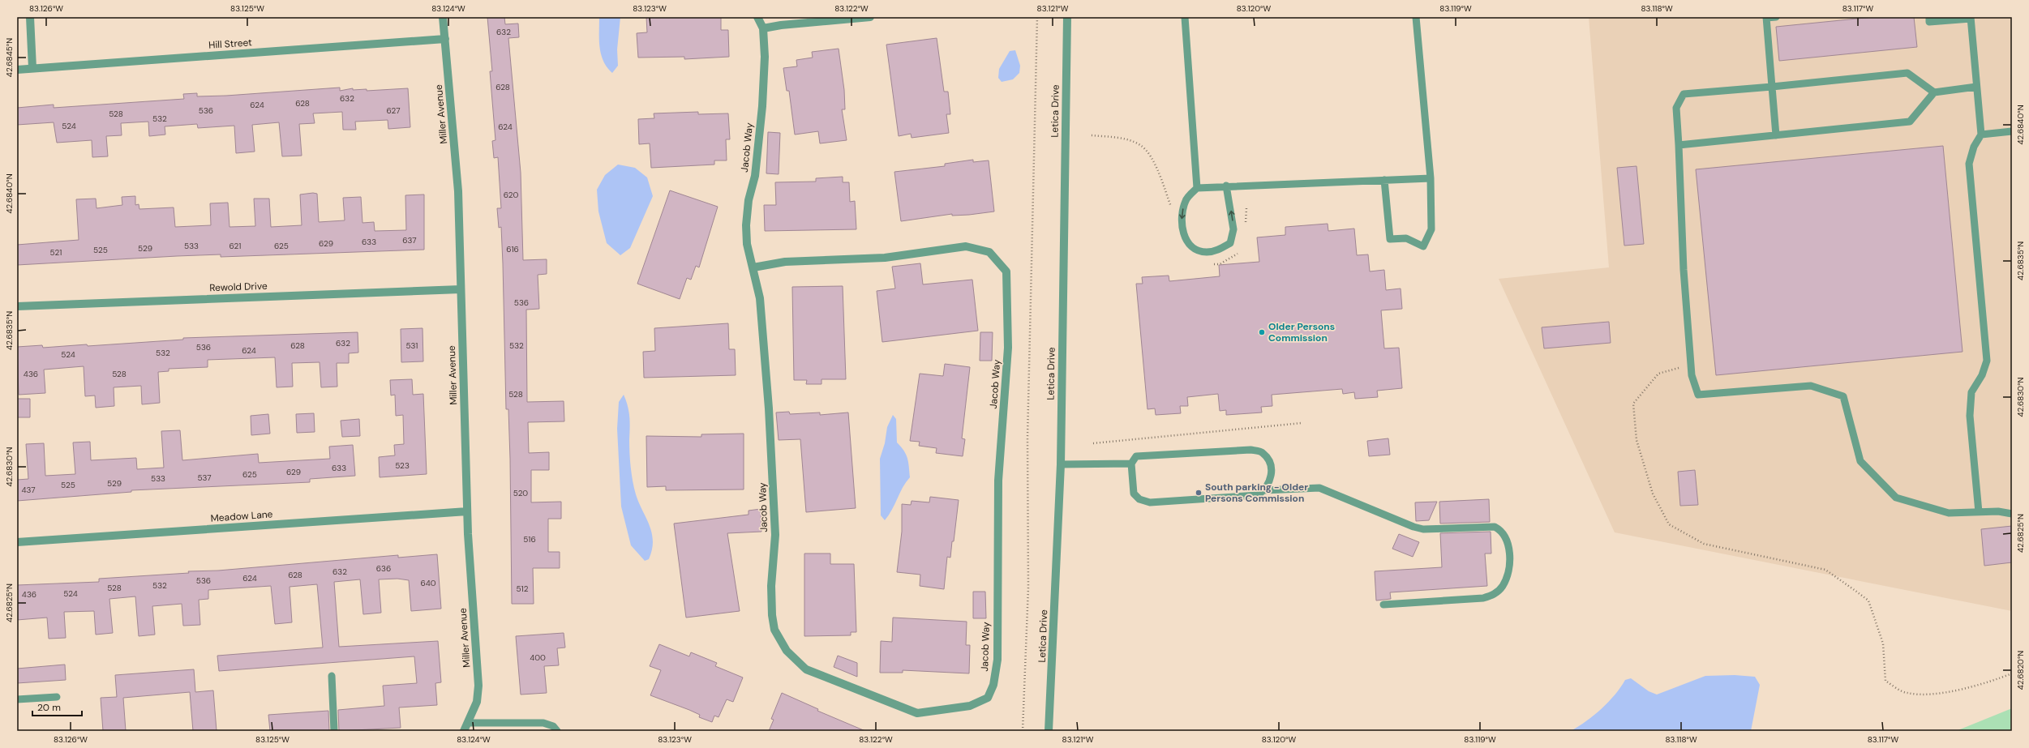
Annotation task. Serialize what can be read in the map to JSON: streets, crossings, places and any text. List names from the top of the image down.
{
  "streets": {
    "street": [
      "Hill Street",
      "Letica Drive",
      "Miller Avenue",
      "Jacob Way",
      "Rewold Drive",
      "Meadow Lane"
    ]
  },
  "crossings": [
    ["Hill Street", "Miller Avenue"],
    ["Miller Avenue", "Rewold Drive"],
    ["Miller Avenue", "Meadow Lane"]
  ],
  "places": ["Older Persons Commission", "South parking - Older Persons Commission"],
  "house_numbers": [
    "632",
    "628",
    "632",
    "628",
    "624",
    "536",
    "627",
    "528",
    "532",
    "524",
    "624",
    "620",
    "637",
    "633",
    "629",
    "533",
    "621",
    "625",
    "529",
    "616",
    "525",
    "521",
    "536",
    "632",
    "628",
    "531",
    "532",
    "536",
    "624",
    "532",
    "524",
    "436",
    "528",
    "528",
    "523",
    "633",
    "629",
    "625",
    "537",
    "533",
    "529",
    "525",
    "437",
    "520",
    "516",
    "636",
    "632",
    "628",
    "624",
    "536",
    "640",
    "532",
    "528",
    "512",
    "524",
    "436",
    "400"
  ],
  "scale_bar": "20 m",
  "coordinates": [
    "83.126°W",
    "83.125°W",
    "83.124°W",
    "83.123°W",
    "83.122°W",
    "83.121°W",
    "83.120°W",
    "83.119°W",
    "83.118°W",
    "83.117°W",
    "42.6845°N",
    "42.6840°N",
    "42.6835°N",
    "42.6830°N",
    "42.6825°N",
    "42.6820°N"
  ]
}
